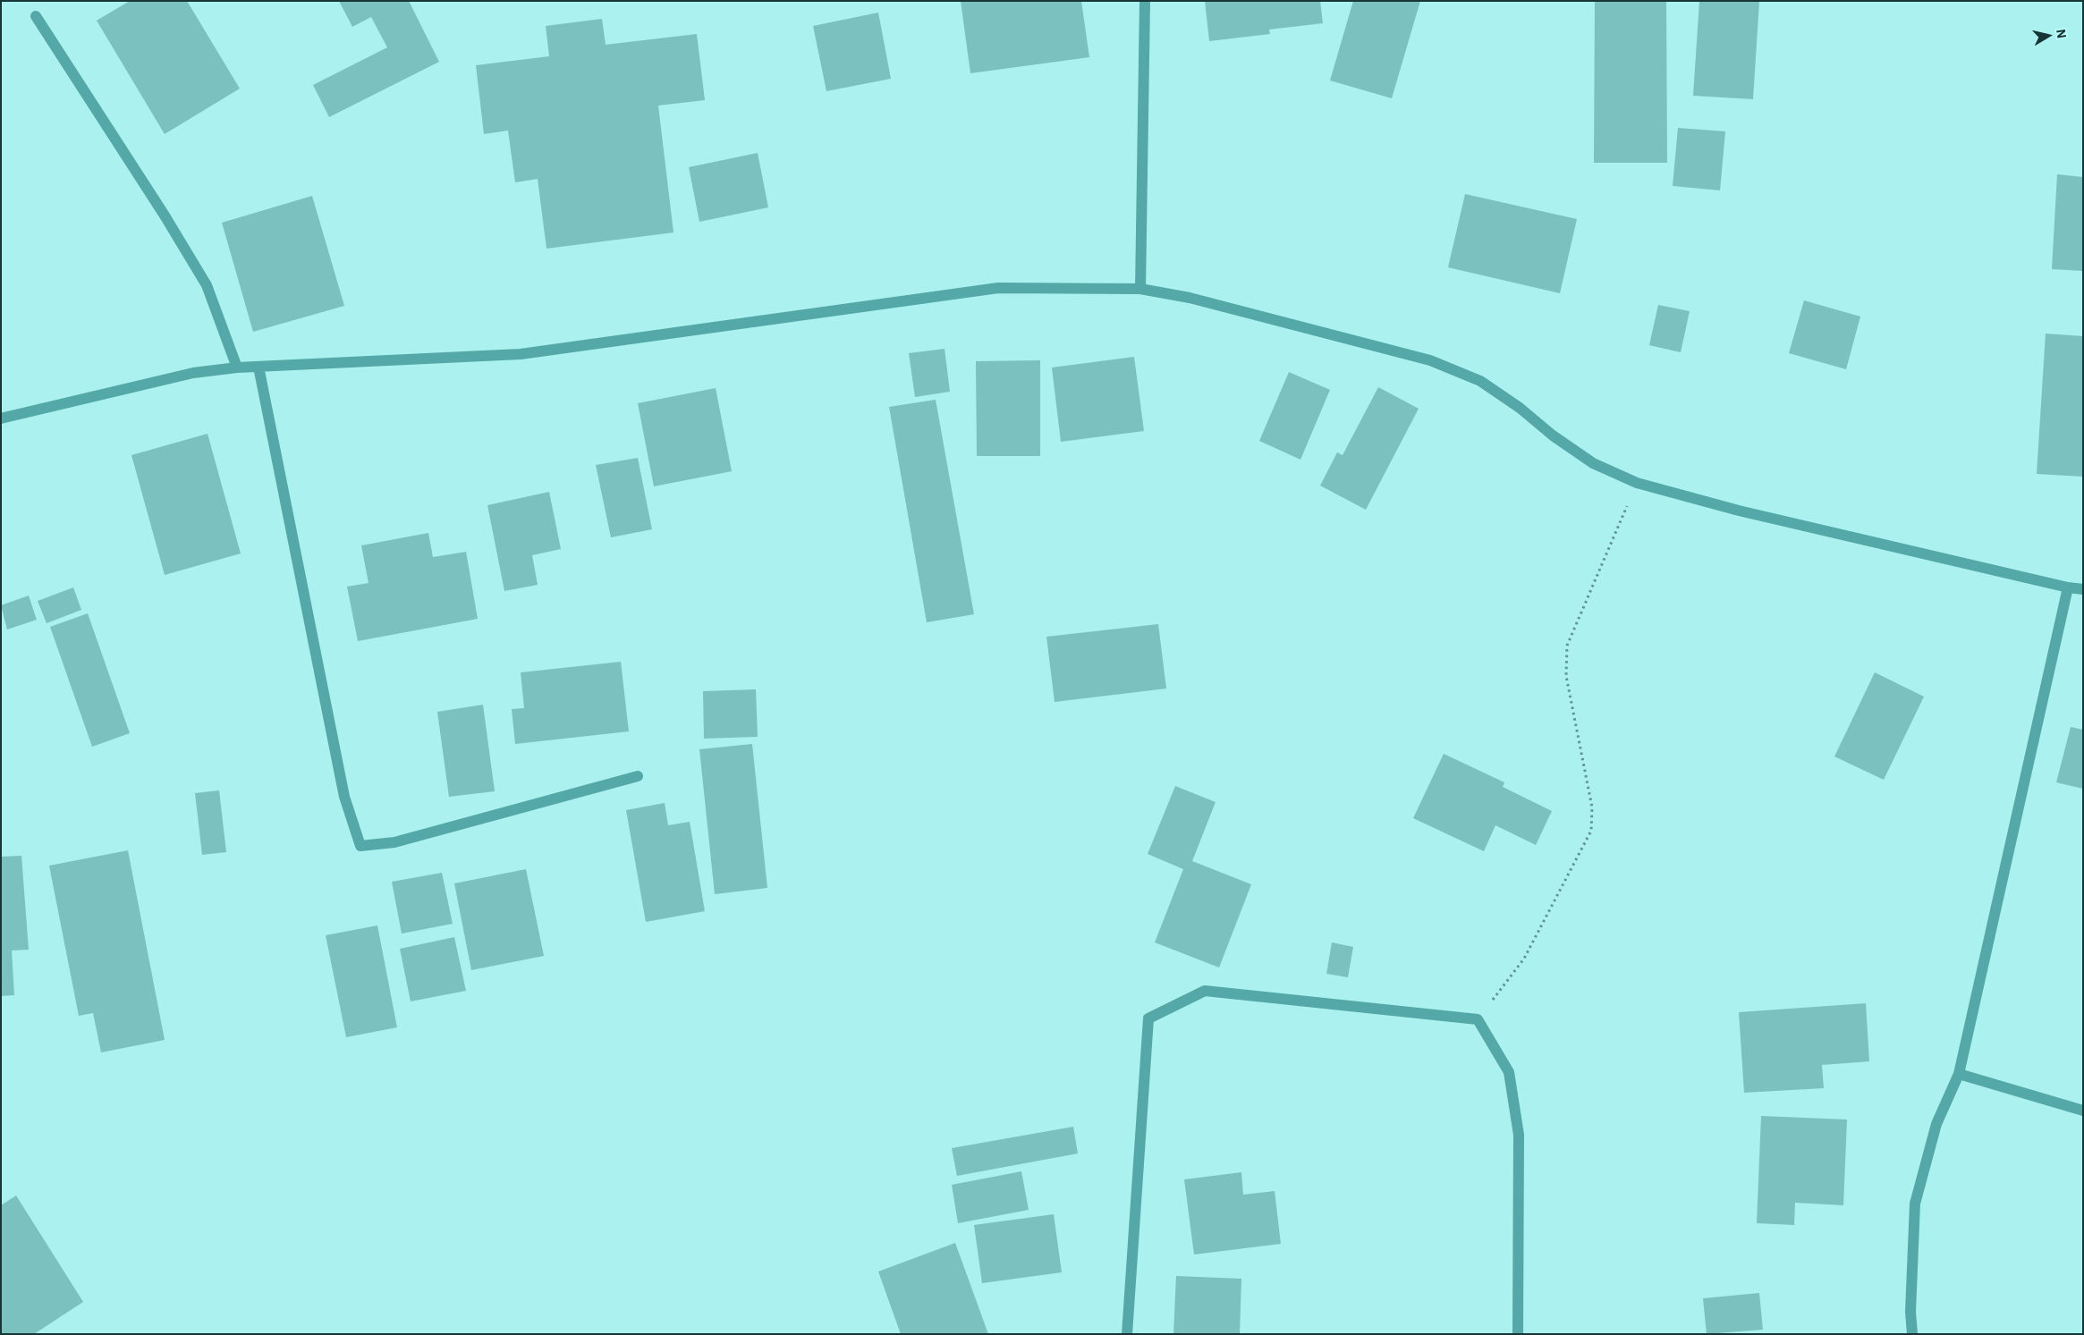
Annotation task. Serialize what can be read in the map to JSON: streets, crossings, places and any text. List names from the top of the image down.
{
  "north": "right"
}
